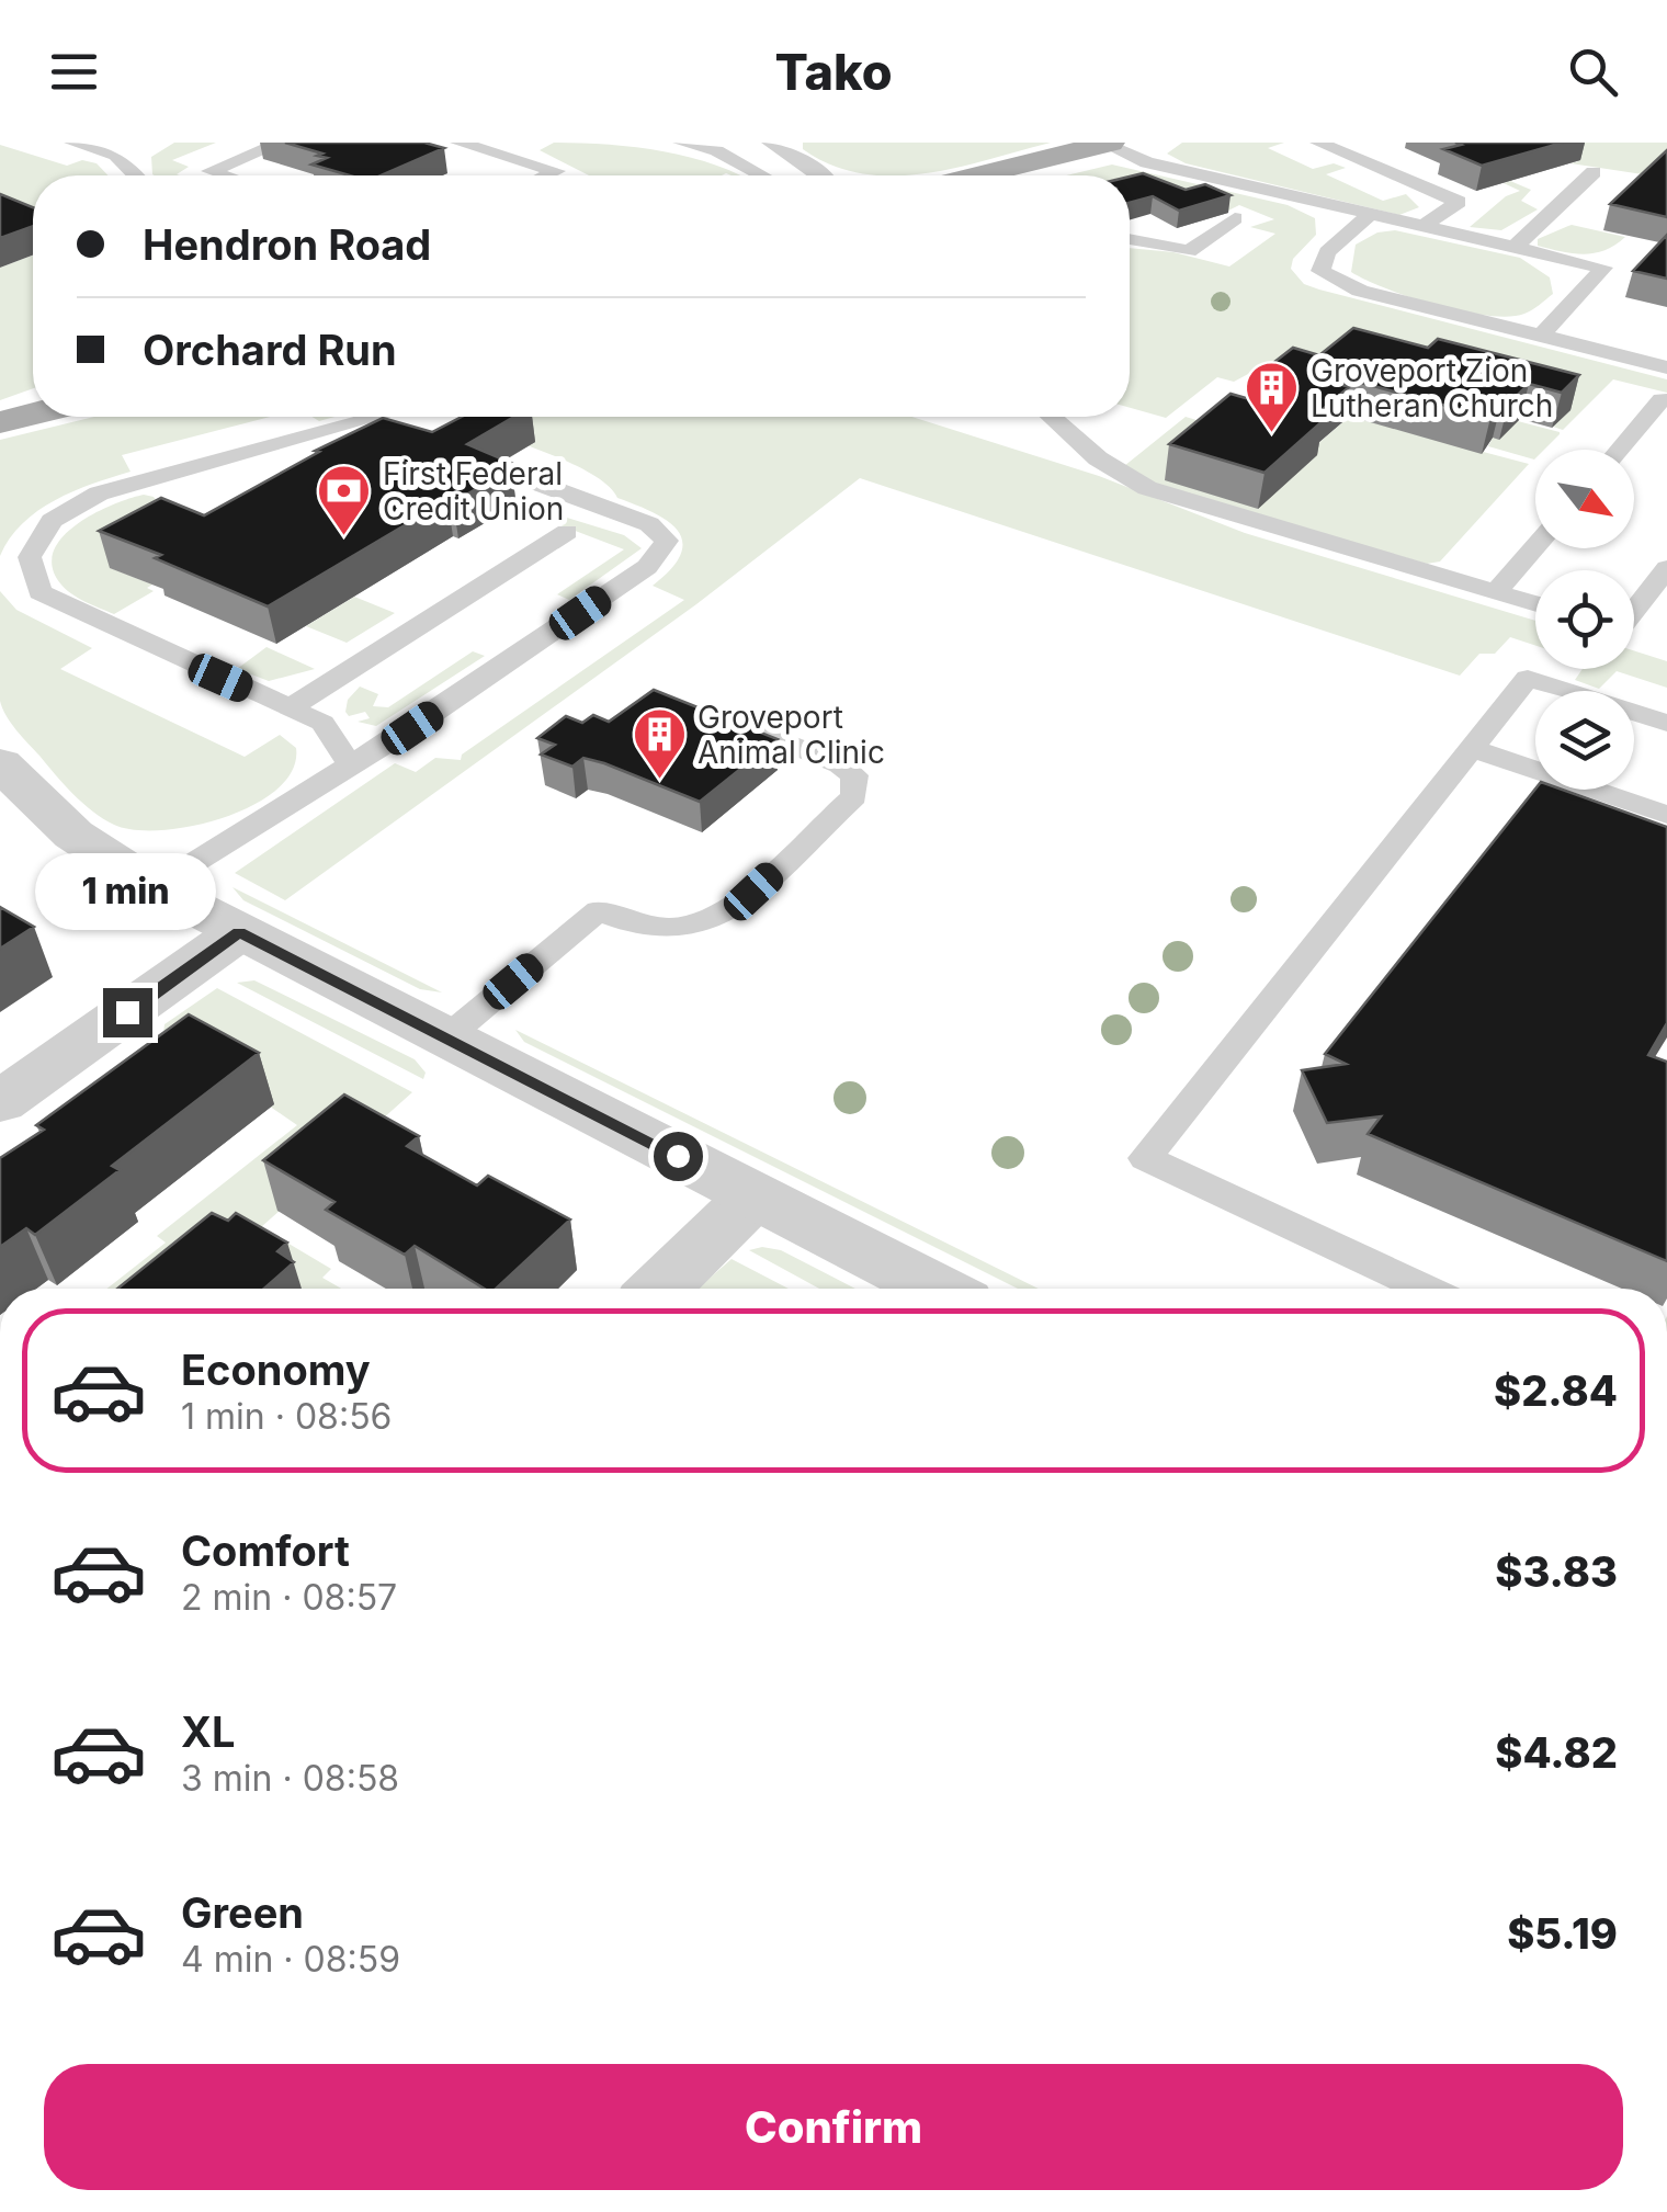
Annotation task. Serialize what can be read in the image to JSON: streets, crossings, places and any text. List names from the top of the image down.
{
  "places": {
    "building": ["Groveport Zion Lutheran Church", "Groveport Animal Clinic"],
    "bank": ["First Federal Credit Union"]
  },
  "north": "bottom right",
  "page": {
    "header": "Tako",
    "banner": ["Hendron Road", "Orchard Run"],
    "bubble": "1 min",
    "list": [
      {
        "name": "Economy",
        "note": "1 min · 08:56",
        "value": "$2.84"
      },
      {
        "name": "Comfort",
        "note": "2 min · 08:57",
        "value": "$3.83"
      },
      {
        "name": "XL",
        "note": "3 min · 08:58",
        "value": "$4.82"
      },
      {
        "name": "Green",
        "note": "4 min · 08:59",
        "value": "$5.19"
      }
    ],
    "buttons": "Confirm"
  }
}
